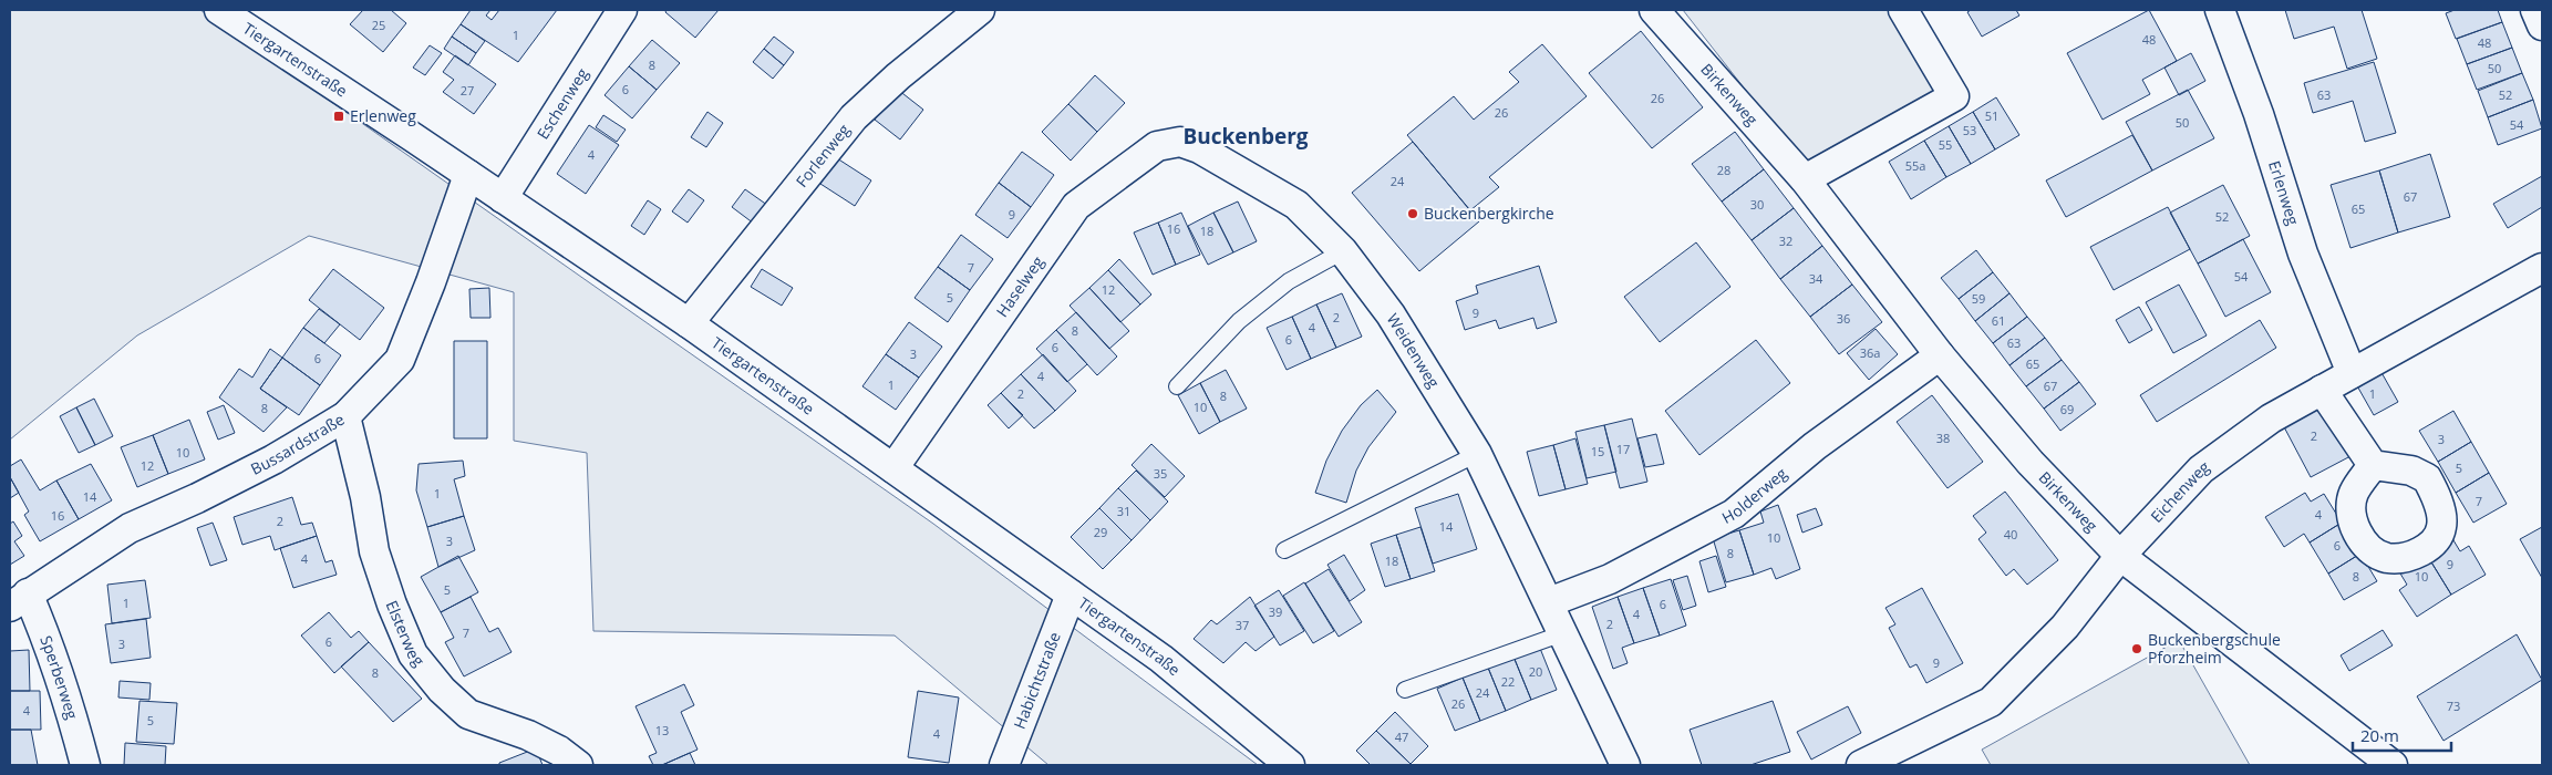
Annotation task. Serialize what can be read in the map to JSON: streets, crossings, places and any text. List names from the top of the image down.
{
  "streets": {
    "street": [
      "Tiergartenstraße",
      "Birkenweg",
      "Eschenweg",
      "Forlenweg",
      "Erlenweg",
      "Haselweg",
      "Weidenweg",
      "Bussardstraße",
      "Eichenweg",
      "Holderweg",
      "Elsterweg",
      "Sperberweg",
      "Habichtstraße"
    ]
  },
  "crossings": [
    ["Tiergartenstraße", "Eschenweg"],
    ["Tiergartenstraße", "Forlenweg"],
    ["Tiergartenstraße", "Haselweg"],
    ["Tiergartenstraße", "Bussardstraße"],
    ["Tiergartenstraße", "Habichtstraße"],
    ["Birkenweg", "Eichenweg"],
    ["Birkenweg", "Holderweg"],
    ["Erlenweg", "Eichenweg"],
    ["Haselweg", "Weidenweg"],
    ["Weidenweg", "Holderweg"],
    ["Bussardstraße", "Elsterweg"],
    ["Bussardstraße", "Sperberweg"]
  ],
  "districts": ["Buckenberg"],
  "places": {
    "transit": ["Erlenweg"],
    "other": ["Buckenbergkirche", "Buckenbergschule Pforzheim"]
  },
  "house_numbers": [
    "25",
    "1",
    "48",
    "48",
    "8",
    "50",
    "6",
    "27",
    "63",
    "52",
    "26",
    "26",
    "51",
    "50",
    "54",
    "53",
    "55",
    "4",
    "55a",
    "28",
    "24",
    "67",
    "30",
    "65",
    "9",
    "52",
    "16",
    "18",
    "32",
    "7",
    "54",
    "34",
    "12",
    "5",
    "59",
    "9",
    "2",
    "36",
    "61",
    "4",
    "8",
    "6",
    "63",
    "6",
    "36a",
    "3",
    "6",
    "65",
    "4",
    "1",
    "67",
    "2",
    "1",
    "8",
    "10",
    "8",
    "69",
    "2",
    "38",
    "3",
    "17",
    "15",
    "10",
    "12",
    "5",
    "35",
    "1",
    "14",
    "7",
    "31",
    "4",
    "16",
    "2",
    "14",
    "29",
    "40",
    "10",
    "3",
    "6",
    "8",
    "4",
    "18",
    "9",
    "8",
    "10",
    "5",
    "1",
    "6",
    "39",
    "4",
    "2",
    "37",
    "7",
    "6",
    "3",
    "9",
    "20",
    "8",
    "22",
    "24",
    "26",
    "73",
    "4",
    "5",
    "13",
    "4",
    "47"
  ],
  "scale_bar": "20 m"
}
